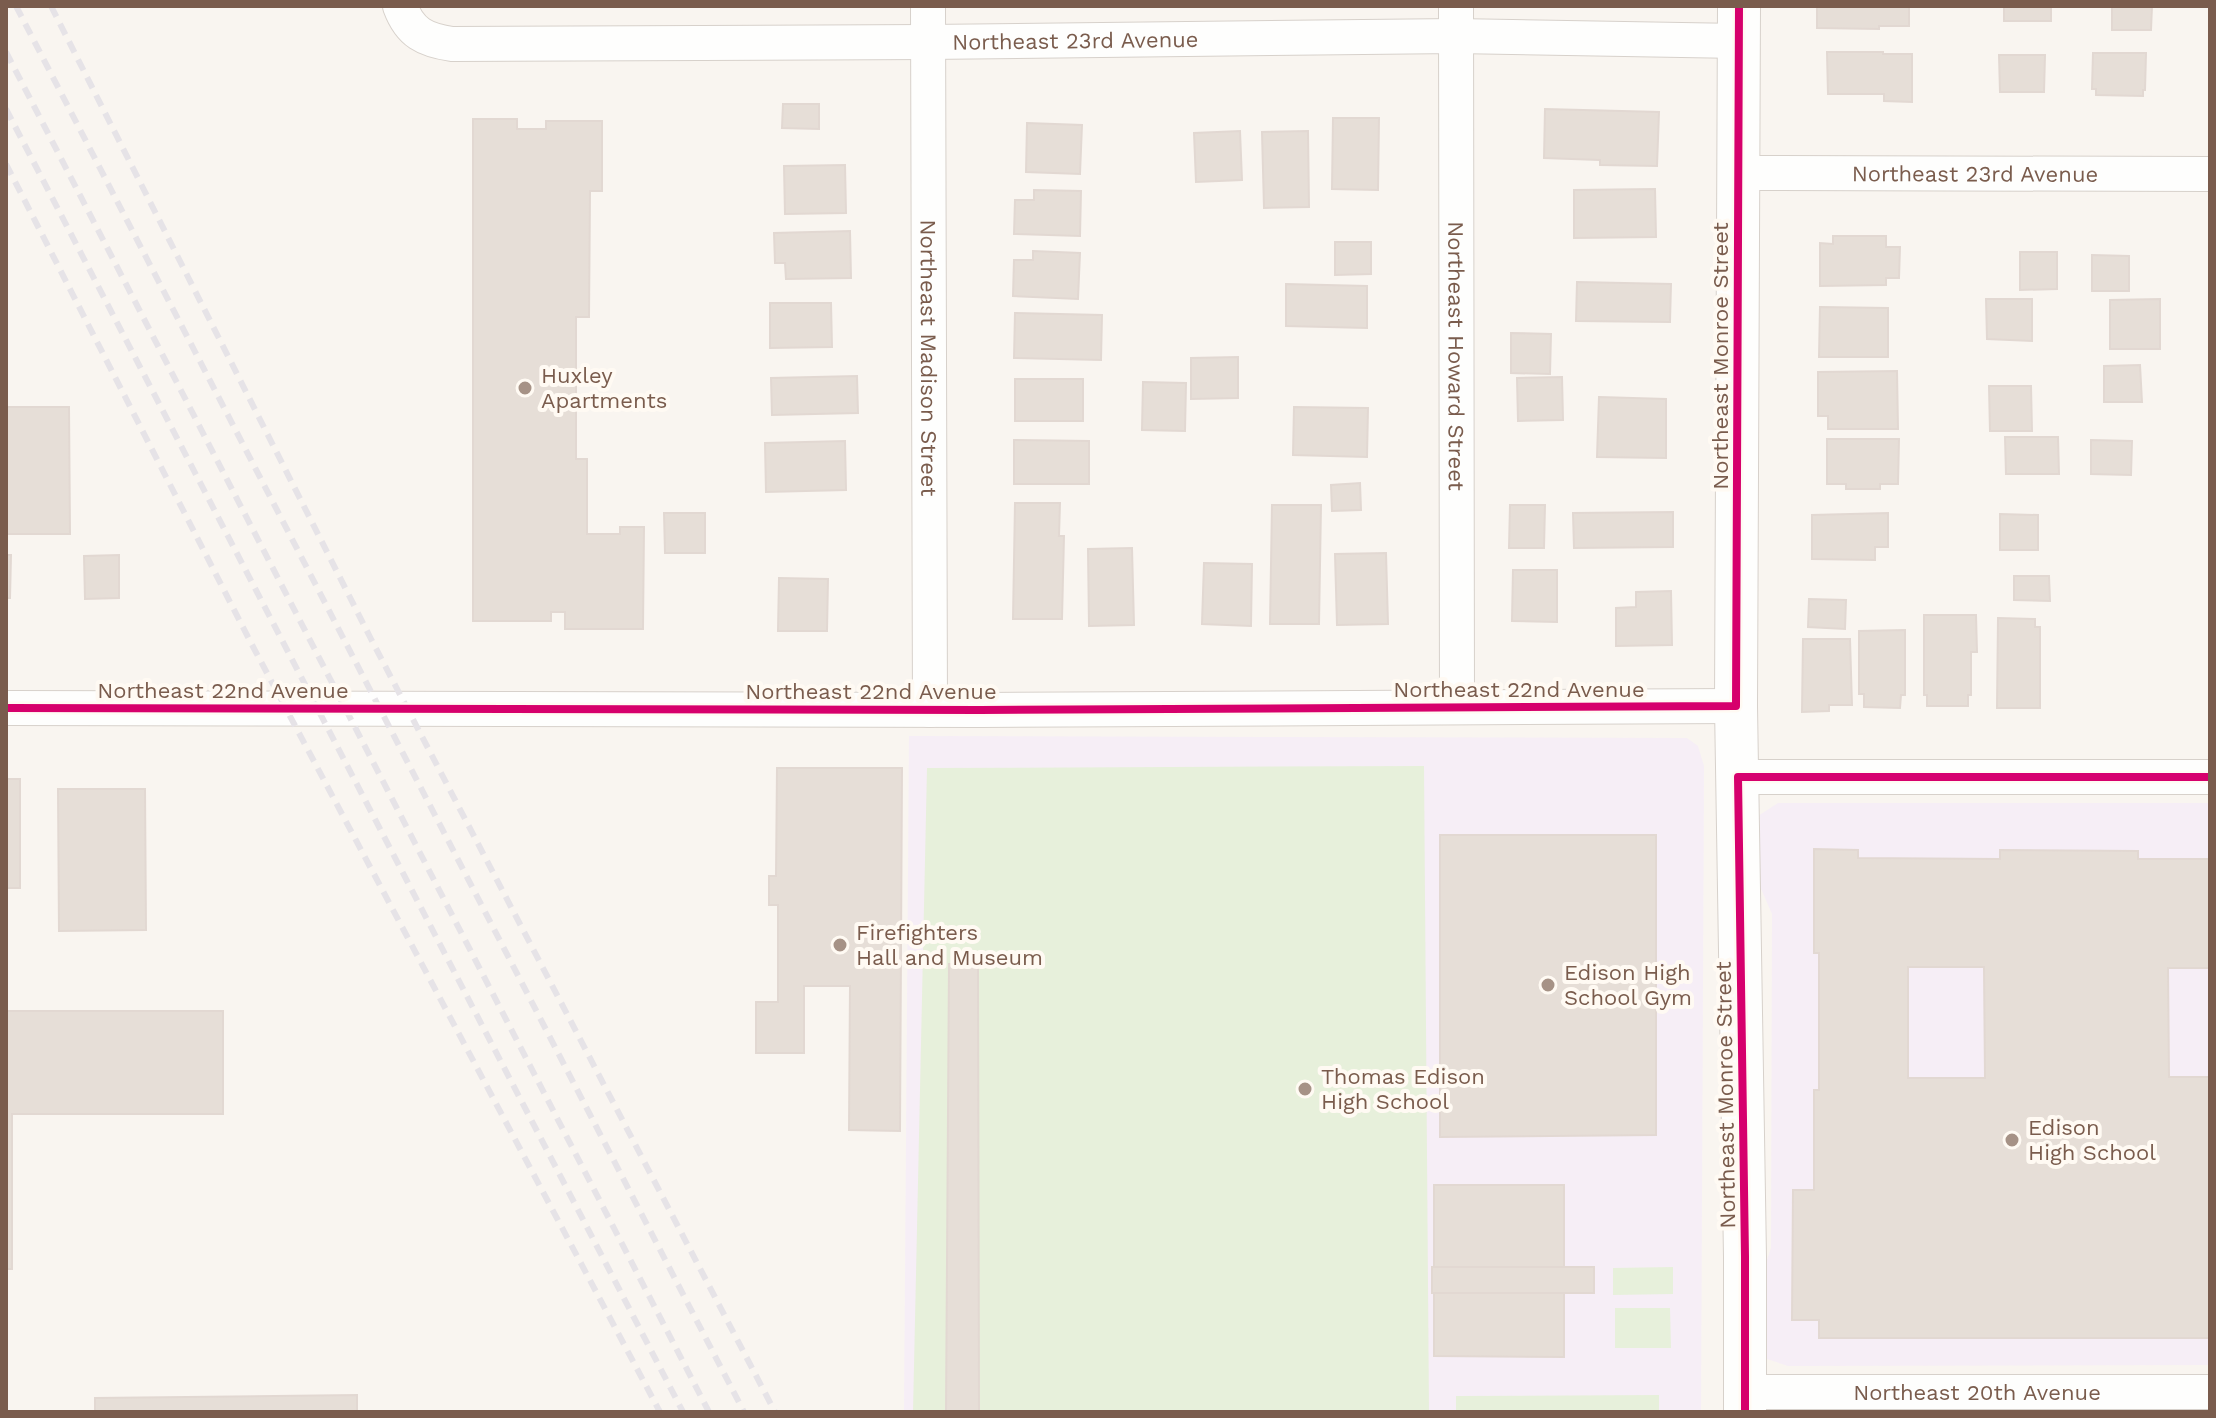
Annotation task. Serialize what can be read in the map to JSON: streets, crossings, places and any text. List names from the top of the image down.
{
  "streets": {
    "street": [
      "Northeast 23rd Avenue",
      "Northeast Monroe Street",
      "Northeast Howard Street",
      "Northeast Madison Street",
      "Northeast 22nd Avenue",
      "Northeast 20th Avenue"
    ]
  },
  "crossings": [
    ["Northeast 23rd Avenue", "Northeast Monroe Street"],
    ["Northeast 23rd Avenue", "Northeast Howard Street"],
    ["Northeast 23rd Avenue", "Northeast Madison Street"],
    ["Northeast Monroe Street", "Northeast 22nd Avenue"],
    ["Northeast Monroe Street", "Northeast 20th Avenue"],
    ["Northeast Howard Street", "Northeast 22nd Avenue"],
    ["Northeast Madison Street", "Northeast 22nd Avenue"]
  ],
  "places": [
    "Huxley Apartments",
    "Firefighters Hall and Museum",
    "Edison High School Gym",
    "Thomas Edison High School",
    "Edison High School"
  ]
}
